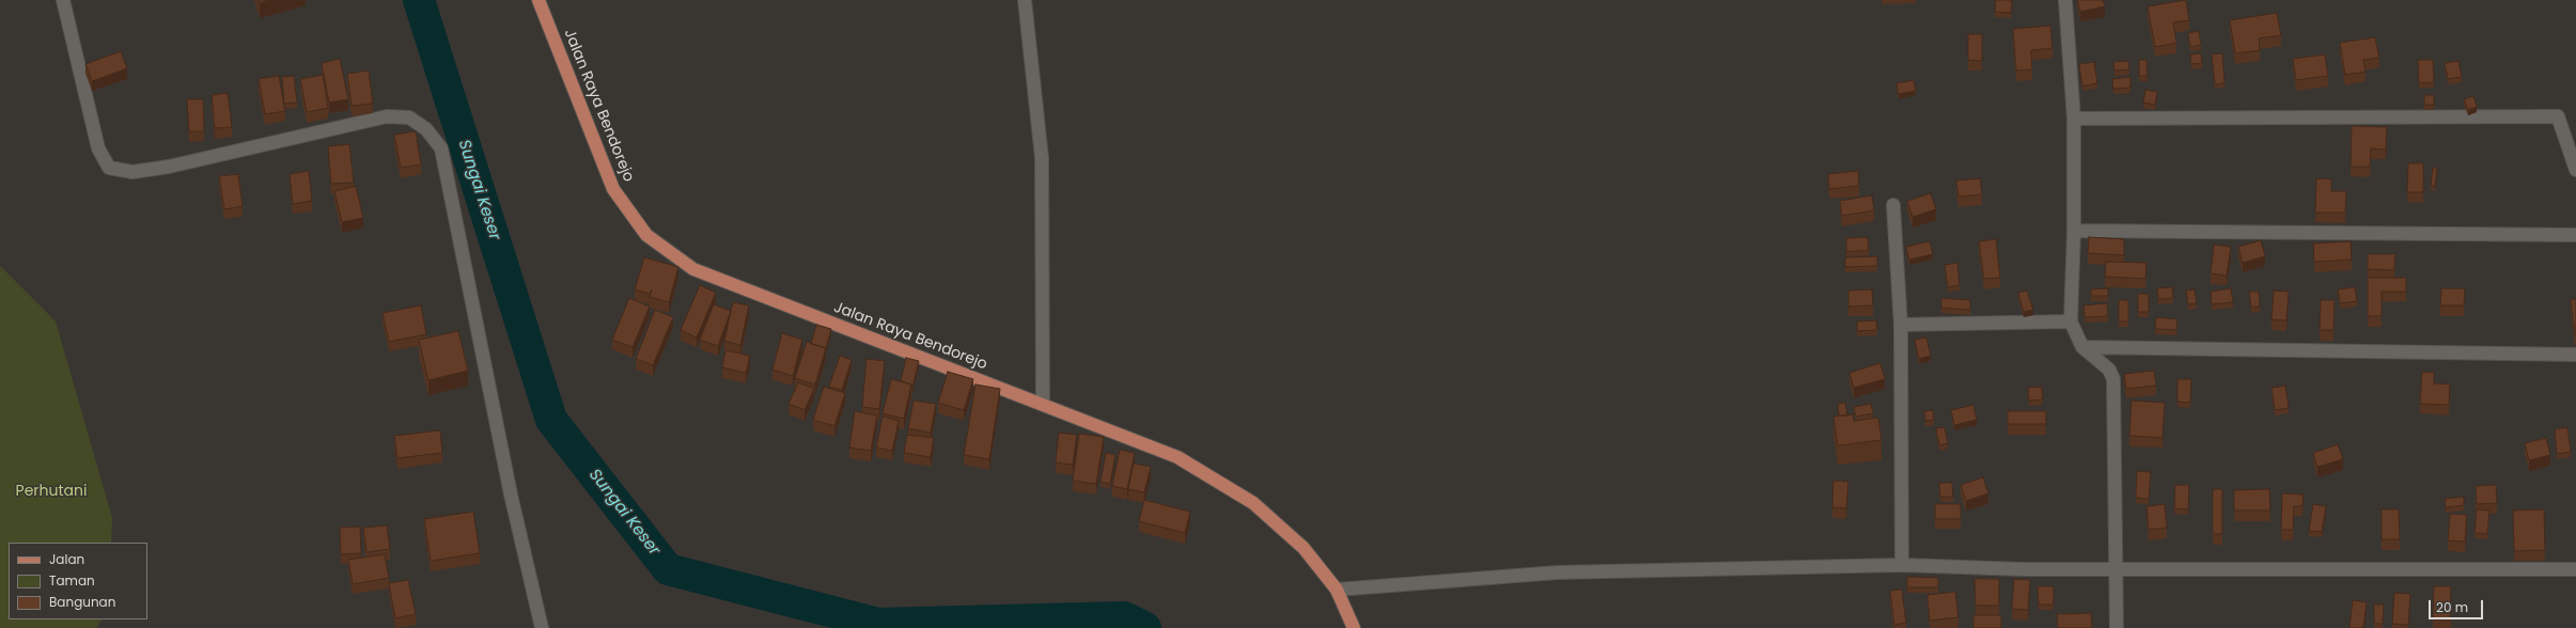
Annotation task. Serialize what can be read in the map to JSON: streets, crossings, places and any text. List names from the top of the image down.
{
  "streets": {
    "main road": ["Jalan Raya Bendorejo"]
  },
  "water": ["Sungai Keser"],
  "parks": ["Perhutani"],
  "legend": ["Jalan", "Taman", "Bangunan"],
  "scale_bar": "20 m"
}
